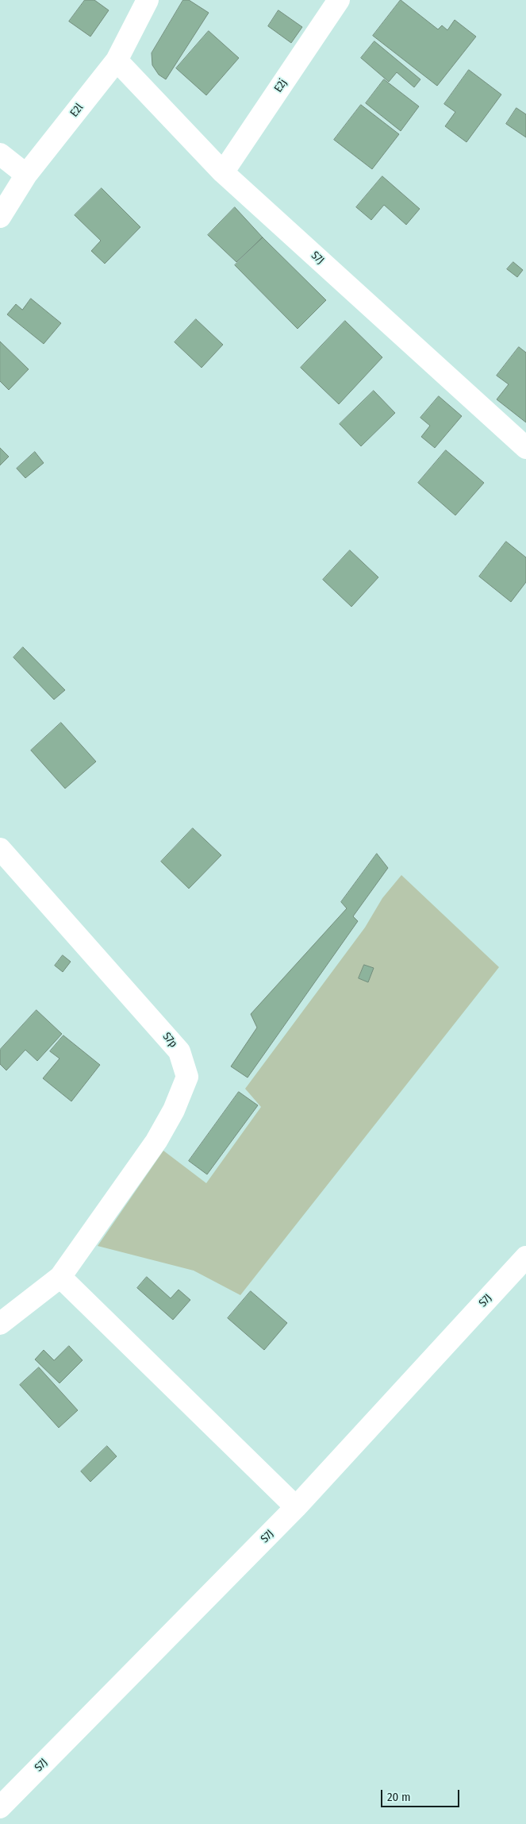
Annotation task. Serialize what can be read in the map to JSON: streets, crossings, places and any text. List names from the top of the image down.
{
  "streets": {
    "street": [
      "E2j",
      "E2l",
      "S7J",
      "S7p"
    ]
  },
  "crossings": [
    ["E2j", "S7J"],
    ["E2l", "S7J"]
  ],
  "scale_bar": "20 m"
}
